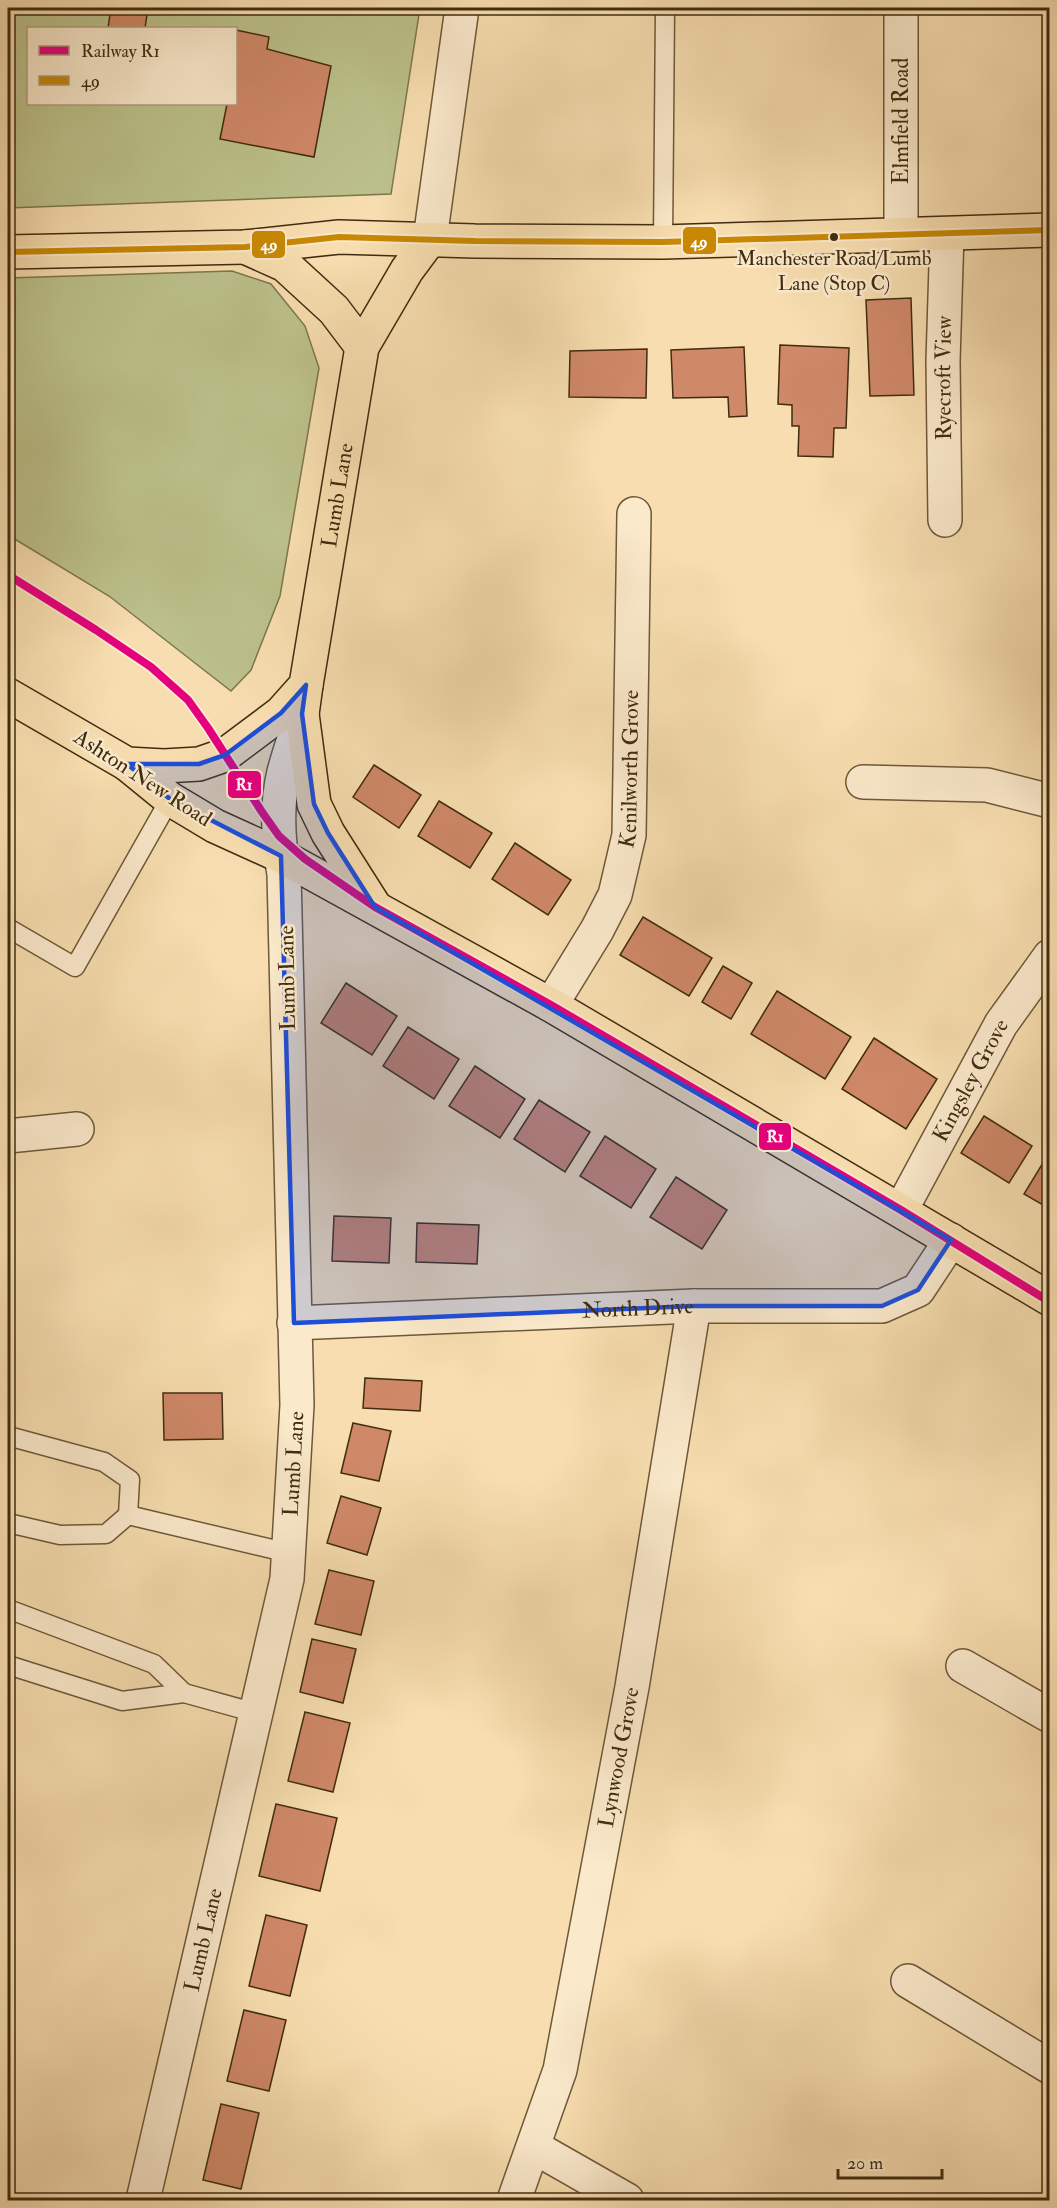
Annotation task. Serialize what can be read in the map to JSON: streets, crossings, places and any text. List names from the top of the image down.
{
  "streets": {
    "main road": ["Lumb Lane", "Ashton New Road"],
    "street": [
      "Elmfield Road",
      "Ryecroft View",
      "Kenilworth Grove",
      "Kingsley Grove",
      "North Drive",
      "Lynwood Grove"
    ]
  },
  "crossings": [
    ["Lumb Lane", "Ashton New Road"],
    ["Lumb Lane", "North Drive"],
    ["Kenilworth Grove", "Ashton New Road"],
    ["Ashton New Road", "Kingsley Grove"],
    ["Ashton New Road", "North Drive"],
    ["North Drive", "Lynwood Grove"]
  ],
  "places": ["Manchester Road/Lumb Lane (Stop C)"],
  "lines": ["transit line 49", "rail line R1"],
  "legend": ["Railway R1", "49"],
  "scale_bar": "20 m"
}
